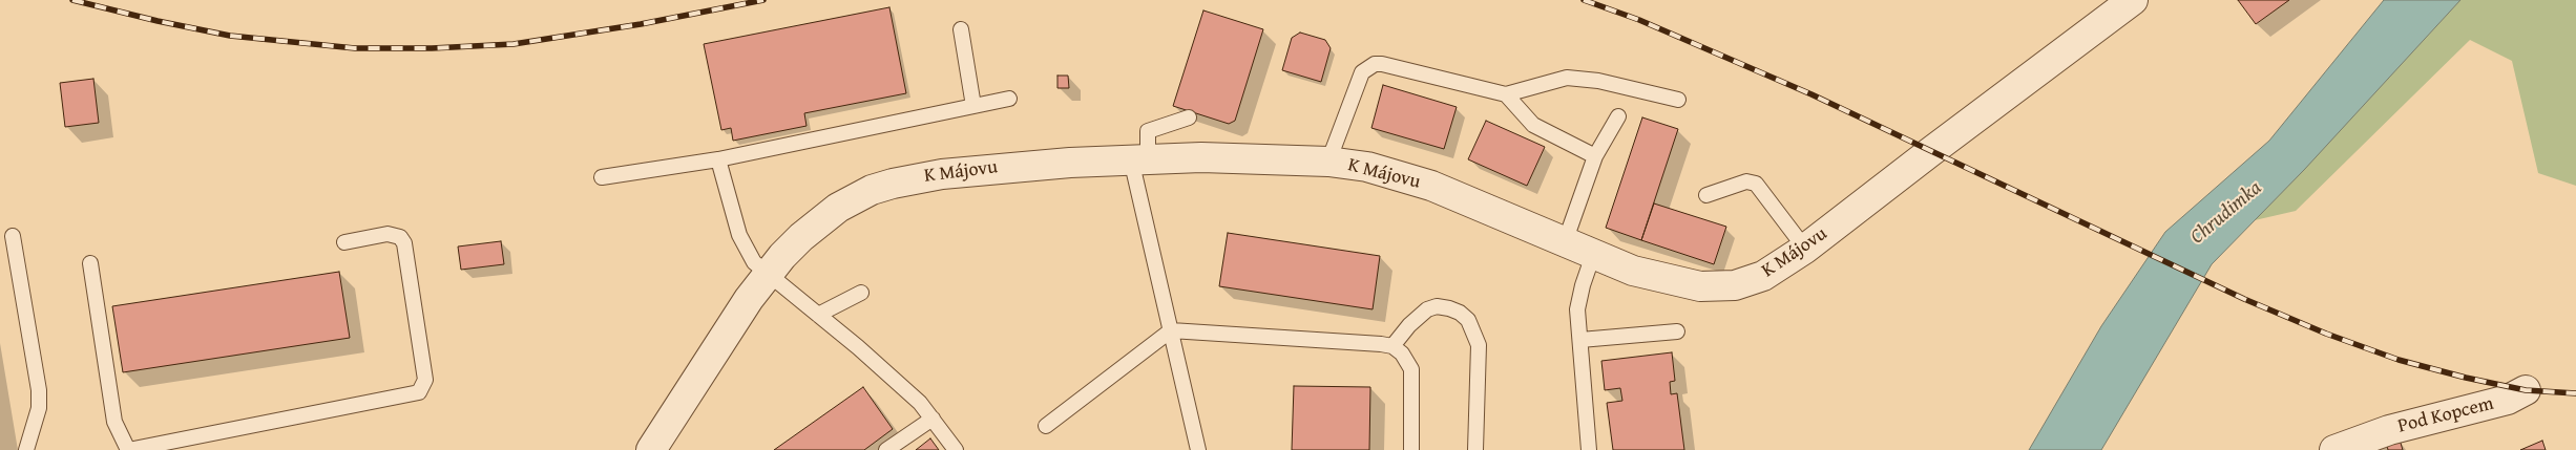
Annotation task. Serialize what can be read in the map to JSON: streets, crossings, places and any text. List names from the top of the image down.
{
  "streets": {
    "street": ["K Májovu", "Pod Kopcem"]
  },
  "water": ["Chrudimka"]
}
